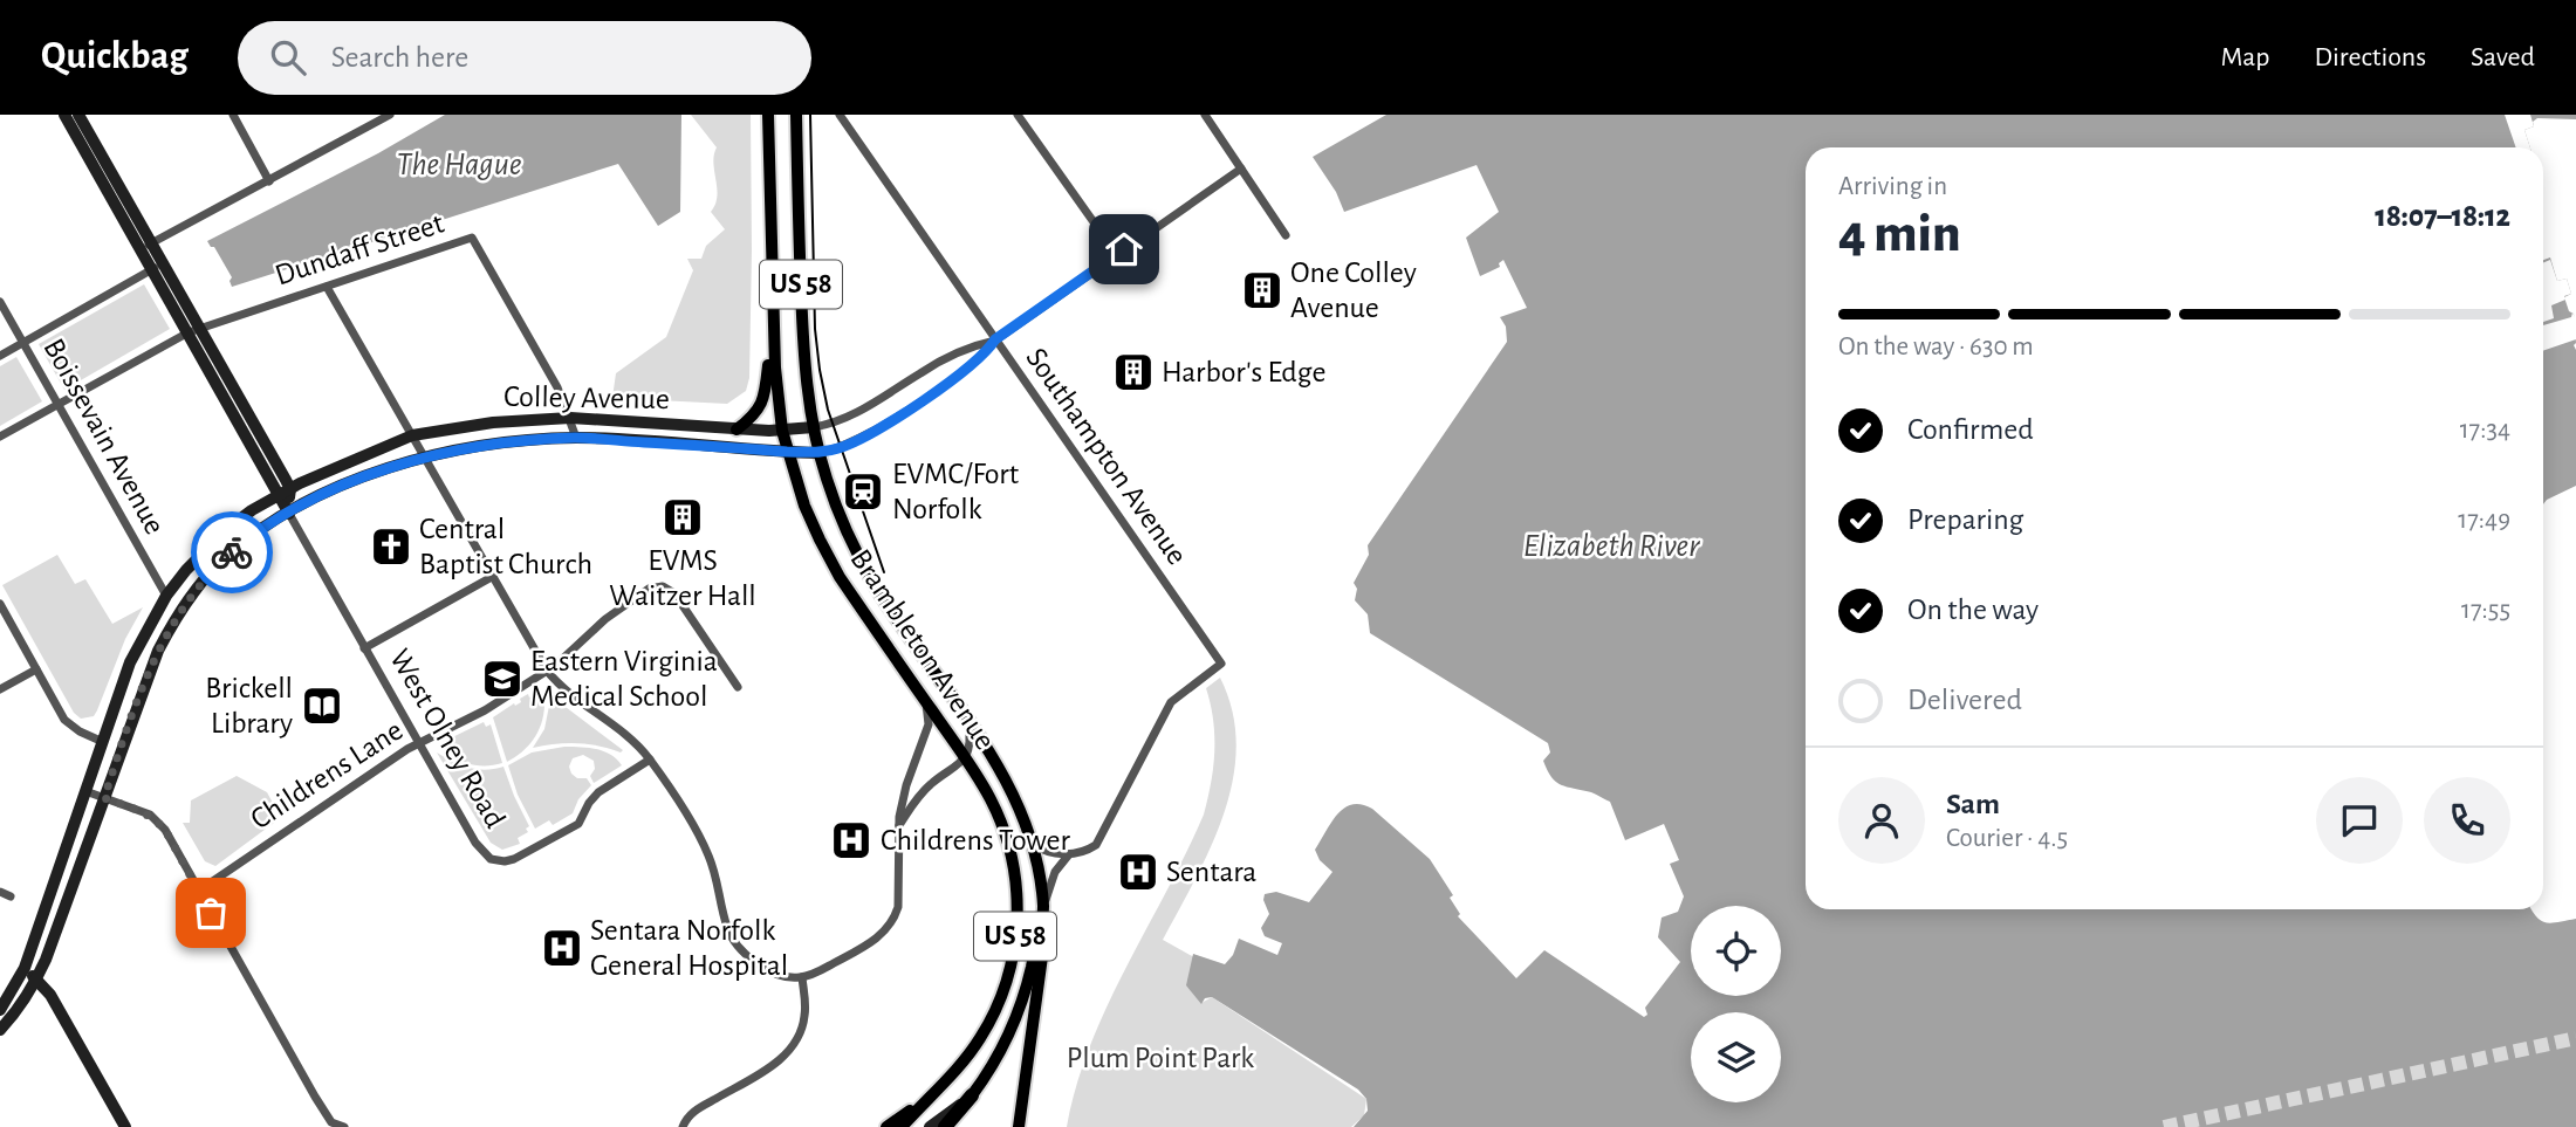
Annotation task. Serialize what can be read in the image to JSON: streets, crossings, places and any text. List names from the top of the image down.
{
  "streets": {
    "highway": ["US 58"],
    "main road": ["Colley Avenue", "Brambleton Avenue", "West Olney Road"],
    "street": [
      "Dundaff Street",
      "Boissevain Avenue",
      "Southampton Avenue",
      "Childrens Lane"
    ]
  },
  "crossings": [
    ["Dundaff Street", "Colley Avenue"],
    ["Dundaff Street", "Boissevain Avenue"],
    ["Dundaff Street", "West Olney Road"],
    ["US 58", "Brambleton Avenue"],
    ["Colley Avenue", "Boissevain Avenue"],
    ["Colley Avenue", "Southampton Avenue"],
    ["Colley Avenue", "Brambleton Avenue"],
    ["Colley Avenue", "West Olney Road"],
    ["West Olney Road", "Childrens Lane"]
  ],
  "water": ["The Hague", "Elizabeth River"],
  "parks": ["Plum Point Park"],
  "places": {
    "building": ["One Colley Avenue", "Harbor's Edge", "EVMS Waitzer Hall"],
    "station": ["EVMC/Fort Norfolk"],
    "church": ["Central Baptist Church"],
    "school or university": ["Eastern Virginia Medical School"],
    "library": ["Brickell Library"],
    "hospital": ["Childrens Tower", "Sentara", "Sentara Norfolk General Hospital"]
  },
  "page": {
    "header": "Quickbag",
    "search": "Search here",
    "nav": ["Map", "Directions", "Saved"],
    "heading": ["4 min", "Arriving in", "18:07–18:12"],
    "panel": ["Sam", "Courier · 4.5"],
    "bar": "On the way · 630 m",
    "list": [
      ["Confirmed", "17:34"],
      ["Preparing", "17:49"],
      ["On the way", "17:55"],
      "Delivered"
    ]
  }
}
